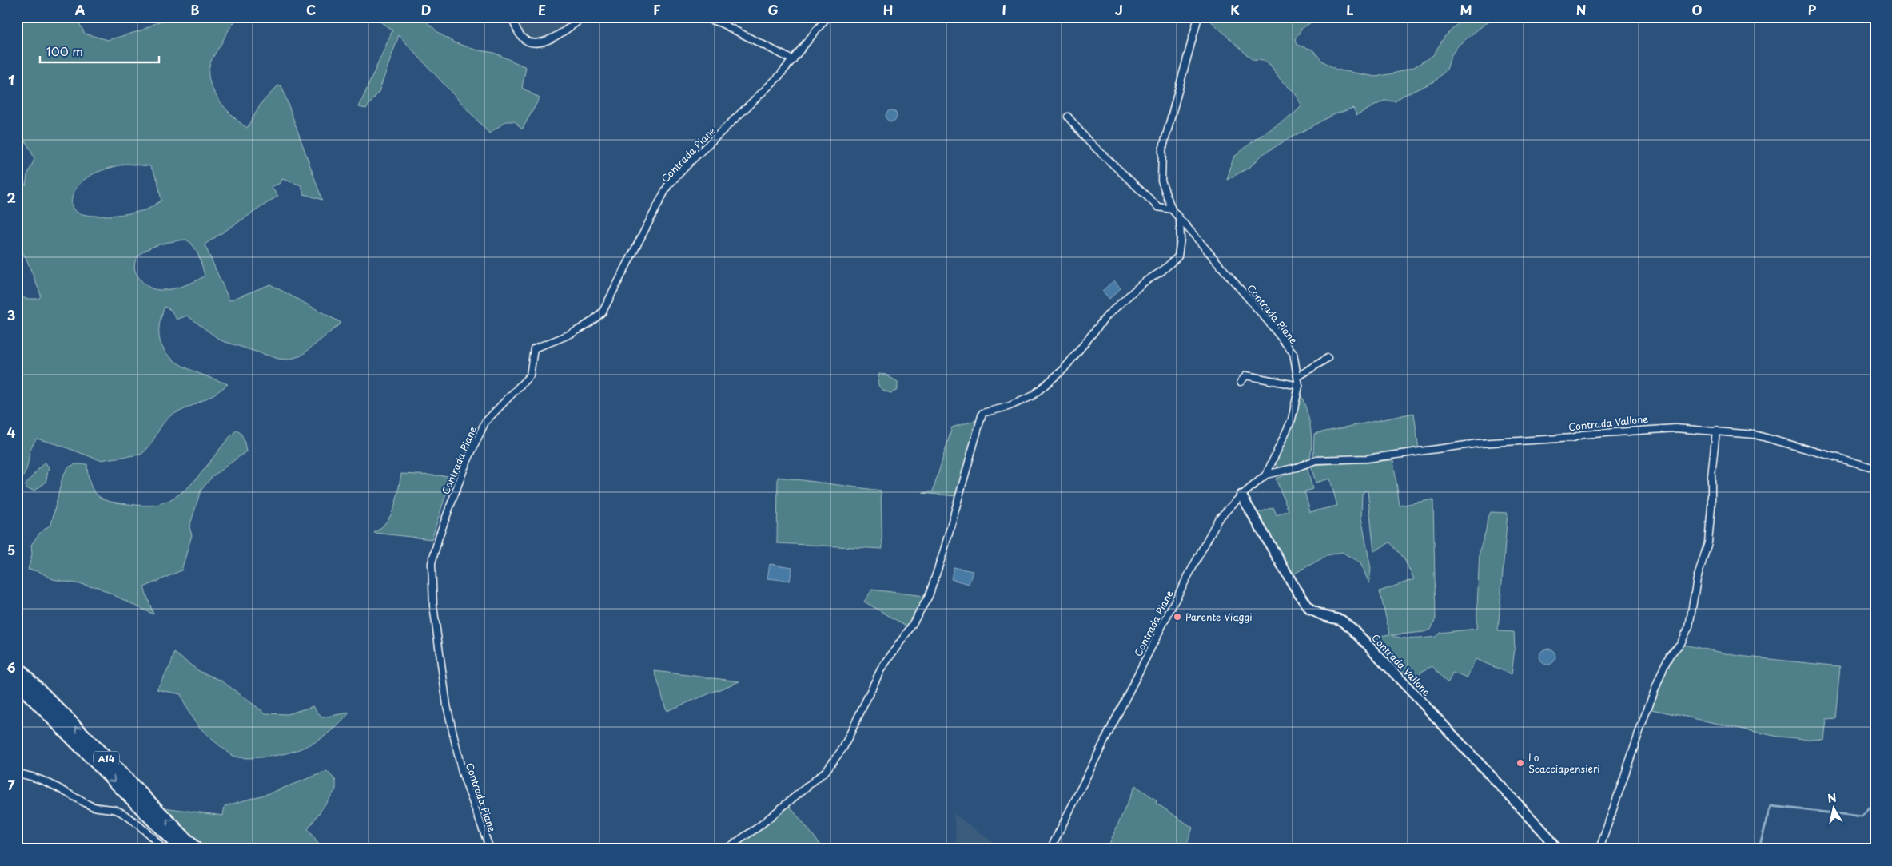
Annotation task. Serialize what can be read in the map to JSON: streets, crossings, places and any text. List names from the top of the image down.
{
  "streets": {
    "highway": ["A14"],
    "street": ["Contrada Piane", "Contrada Vallone"]
  },
  "crossings": [
    ["Contrada Piane", "Contrada Vallone"]
  ],
  "places": ["Parente Viaggi", "Lo Scacciapensieri"],
  "scale_bar": "100 m",
  "north": "top",
  "grid": {
    "columns": [
      "A",
      "B",
      "C",
      "D",
      "E",
      "F",
      "G",
      "H",
      "I",
      "J",
      "K",
      "L",
      "M",
      "N",
      "O",
      "P"
    ],
    "rows": [
      "1",
      "2",
      "3",
      "4",
      "5",
      "6",
      "7"
    ]
  }
}
